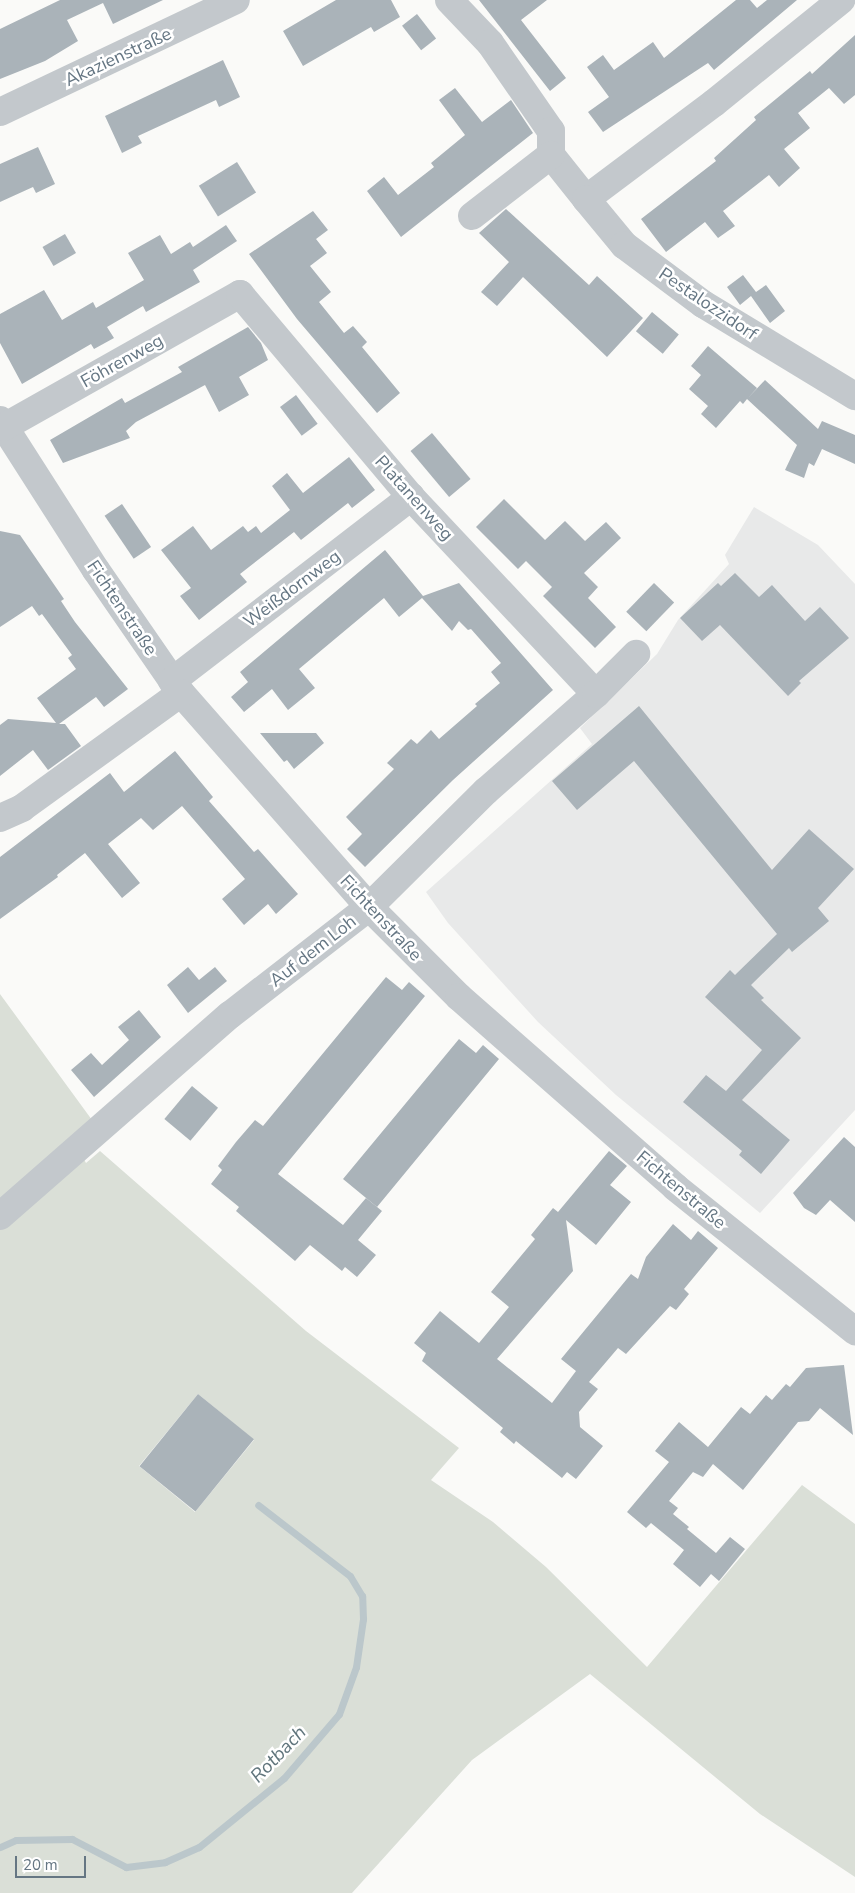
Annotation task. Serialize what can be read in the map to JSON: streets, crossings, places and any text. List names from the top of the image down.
{
  "streets": {
    "street": [
      "Akazienstraße",
      "Pestalozzidorf",
      "Föhrenweg",
      "Platanenweg",
      "Weißdornweg",
      "Fichtenstraße",
      "Auf dem Loh"
    ]
  },
  "crossings": [
    ["Föhrenweg", "Platanenweg"],
    ["Föhrenweg", "Fichtenstraße"],
    ["Platanenweg", "Weißdornweg"],
    ["Platanenweg", "Auf dem Loh"],
    ["Weißdornweg", "Fichtenstraße"],
    ["Fichtenstraße", "Auf dem Loh"]
  ],
  "water": ["Rotbach"],
  "scale_bar": "20 m"
}
